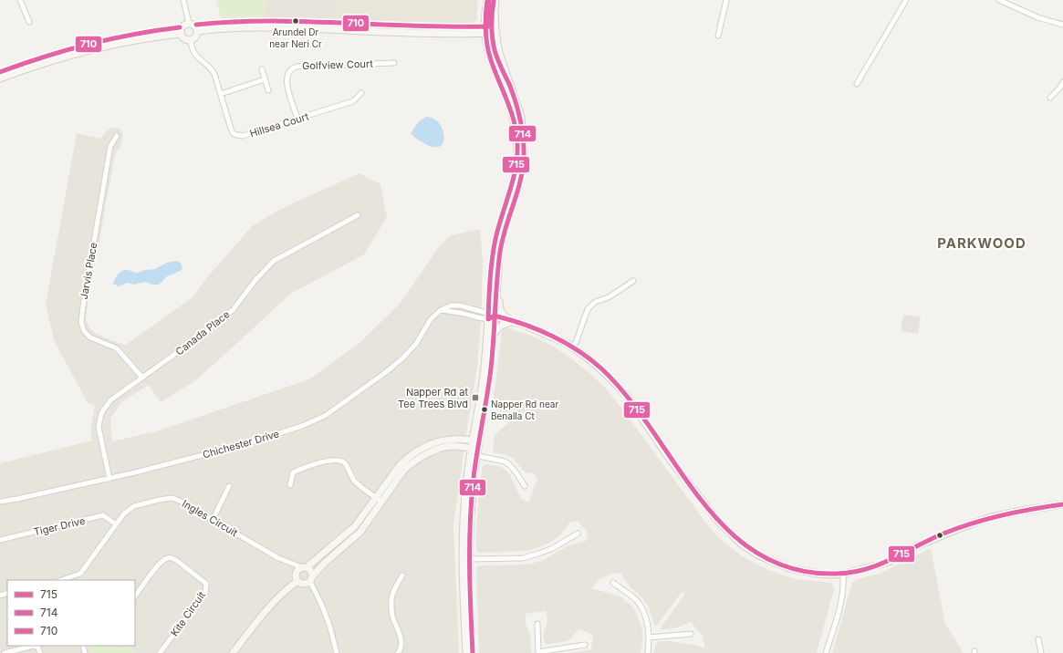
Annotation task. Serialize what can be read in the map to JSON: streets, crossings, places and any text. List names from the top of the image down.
{
  "streets": {
    "street": [
      "Golfview Court",
      "Hillsea Court",
      "Jarvis Place",
      "Canada Place",
      "Chichester Drive",
      "Ingles Circuit",
      "Tiger Drive",
      "Kite Circuit"
    ]
  },
  "crossings": [
    ["Golfview Court", "Hillsea Court"],
    ["Jarvis Place", "Canada Place"],
    ["Canada Place", "Chichester Drive"],
    ["Ingles Circuit", "Tiger Drive"]
  ],
  "districts": ["PARKWOOD"],
  "places": {
    "other": ["Arundel Dr near Neri Cr", "Napper Rd near Benalla Ct"],
    "transit": ["Napper Rd at Tee Trees Blvd"]
  },
  "lines": ["transit line 715", "transit line 710", "transit line 714"],
  "legend": ["715", "714", "710"]
}
